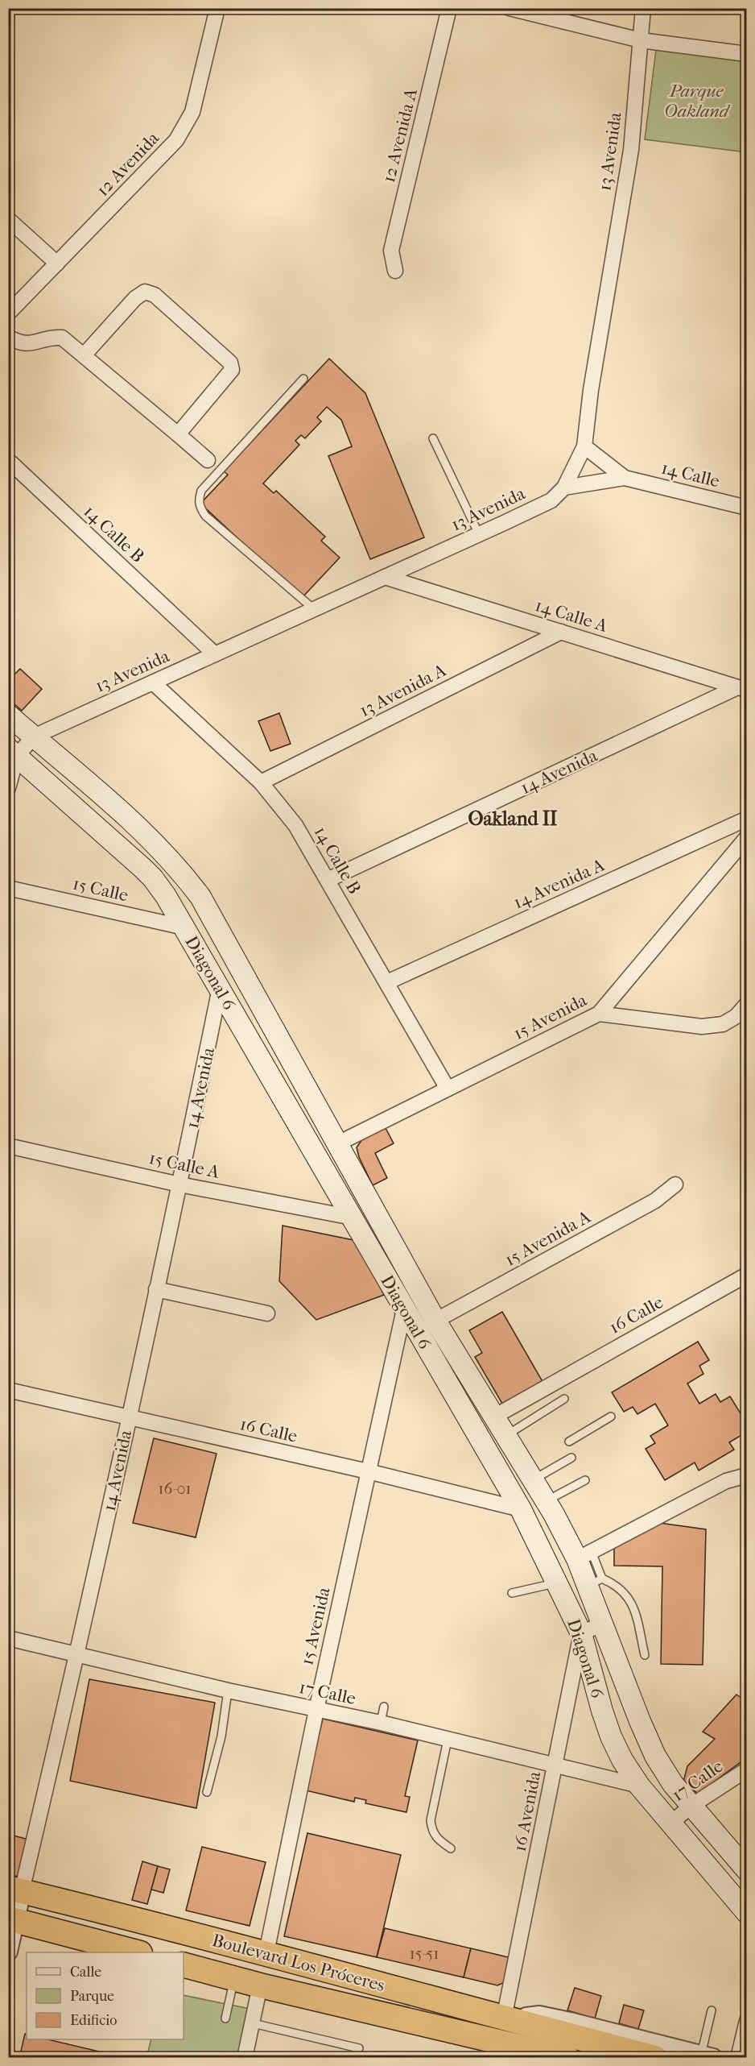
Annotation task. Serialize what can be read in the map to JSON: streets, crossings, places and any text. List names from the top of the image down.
{
  "streets": {
    "highway": ["Boulevard Los Próceres"],
    "main road": ["Diagonal 6"],
    "street": [
      "12 Avenida A",
      "13 Avenida",
      "12 Avenida",
      "14 Calle",
      "14 Calle B",
      "14 Calle A",
      "13 Avenida A",
      "14 Avenida",
      "14 Avenida A",
      "15 Calle",
      "15 Avenida",
      "15 Calle A",
      "15 Avenida A",
      "16 Calle",
      "17 Calle",
      "16 Avenida"
    ]
  },
  "crossings": [
    ["13 Avenida", "14 Calle"],
    ["13 Avenida", "14 Calle B"],
    ["13 Avenida", "14 Calle A"],
    ["13 Avenida", "Diagonal 6"],
    ["14 Calle B", "13 Avenida A"],
    ["14 Calle B", "14 Avenida"],
    ["14 Calle B", "14 Avenida A"],
    ["14 Calle B", "15 Avenida"],
    ["14 Calle A", "13 Avenida A"],
    ["14 Calle A", "14 Avenida"],
    ["14 Avenida", "Diagonal 6"],
    ["14 Avenida", "15 Calle A"],
    ["14 Avenida", "16 Calle"],
    ["14 Avenida", "17 Calle"],
    ["14 Avenida", "Boulevard Los Próceres"],
    ["15 Calle", "Diagonal 6"],
    ["Diagonal 6", "15 Avenida"],
    ["Diagonal 6", "15 Calle A"],
    ["Diagonal 6", "15 Avenida A"],
    ["Diagonal 6", "16 Calle"],
    ["Diagonal 6", "17 Calle"],
    ["Diagonal 6", "16 Avenida"],
    ["15 Avenida", "16 Calle"],
    ["15 Avenida", "17 Calle"],
    ["15 Avenida", "Boulevard Los Próceres"],
    ["17 Calle", "16 Avenida"],
    ["16 Avenida", "Boulevard Los Próceres"]
  ],
  "districts": ["Oakland II"],
  "parks": ["Parque Oakland"],
  "house_numbers": ["16-01", "15-51"],
  "legend": ["Calle", "Parque", "Edificio"]
}
